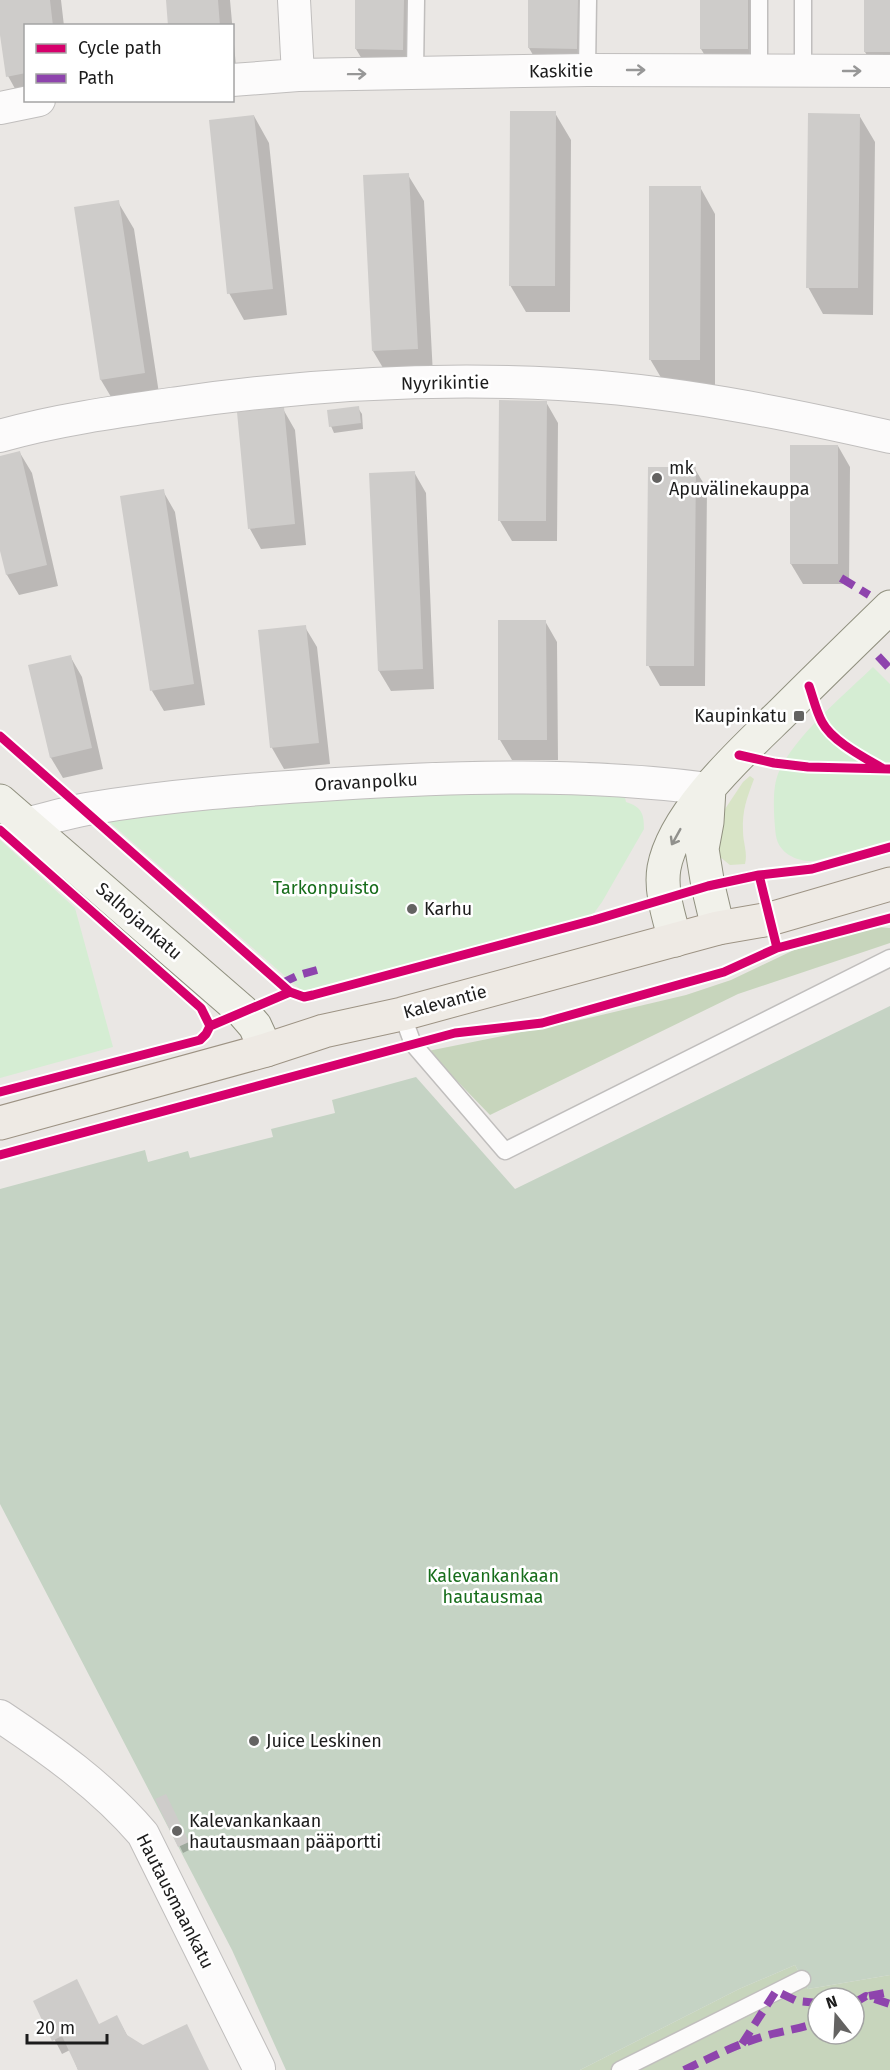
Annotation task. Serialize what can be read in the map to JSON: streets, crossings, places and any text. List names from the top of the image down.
{
  "streets": {
    "main road": ["Kalevantie"],
    "street": [
      "Kaskitie",
      "Nyyrikintie",
      "Oravanpolku",
      "Salhojankatu",
      "Hautausmaankatu"
    ]
  },
  "crossings": [
    ["Oravanpolku", "Salhojankatu"],
    ["Salhojankatu", "Kalevantie"]
  ],
  "one_way": ["Kaskitie"],
  "parks": ["Tarkonpuisto", "Kalevankankaan hautausmaa"],
  "places": {
    "other": [
      "mk Apuvälinekauppa",
      "Karhu",
      "Juice Leskinen",
      "Kalevankankaan hautausmaan pääportti"
    ],
    "transit": ["Kaupinkatu"]
  },
  "legend": ["Cycle path", "Path"],
  "scale_bar": "20 m",
  "north": "top"
}
